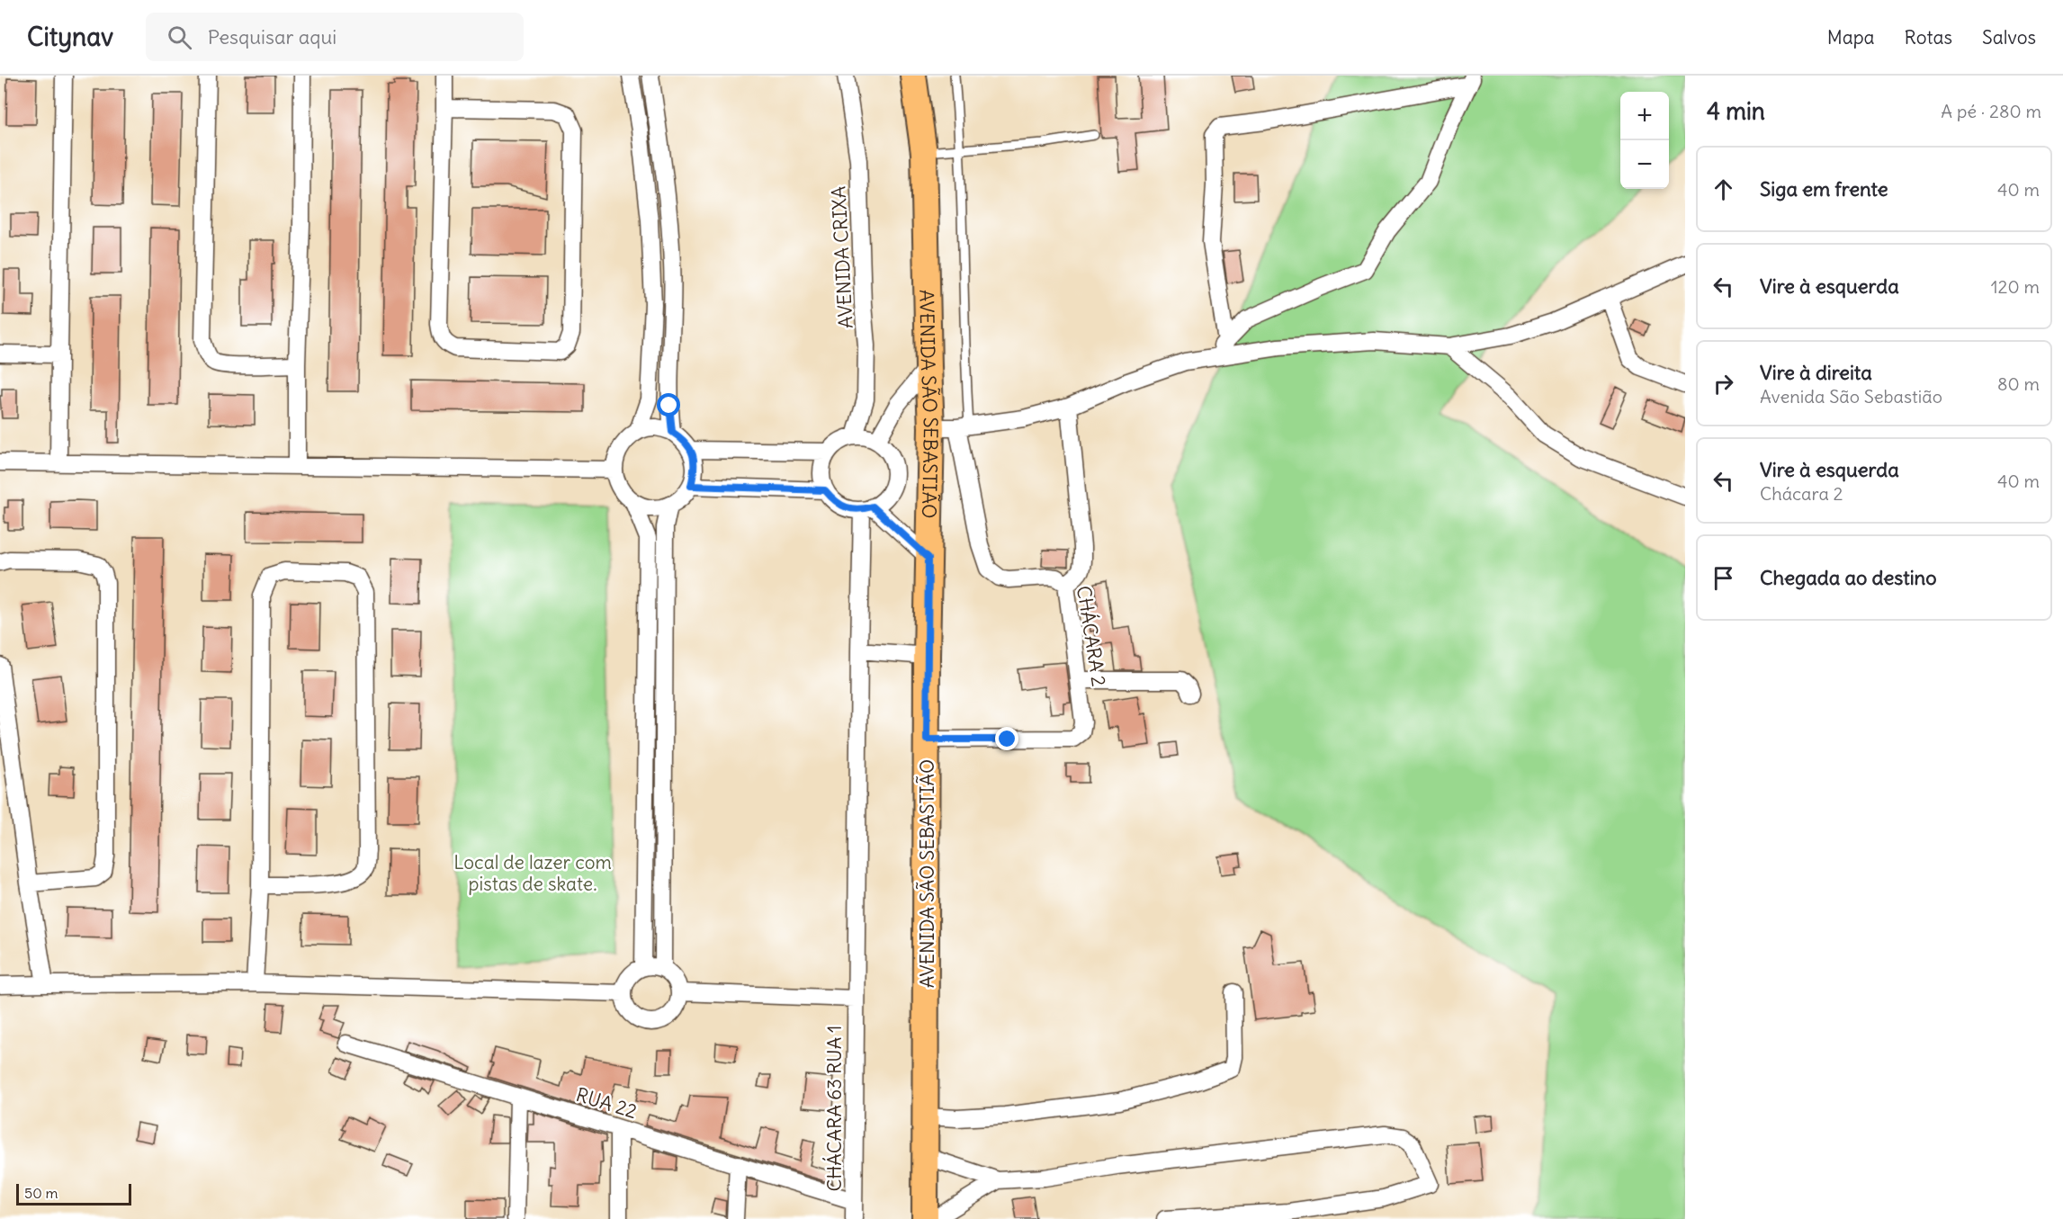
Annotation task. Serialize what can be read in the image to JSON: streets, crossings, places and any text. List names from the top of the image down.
{
  "streets": {
    "main road": ["AVENIDA SÃO SEBASTIÃO"],
    "street": [
      "AVENIDA CRIXA",
      "CHÁCARA 2",
      "RUA 22",
      "CHÁCARA 63 RUA 1"
    ]
  },
  "crossings": [
    ["AVENIDA CRIXA", "CHÁCARA 63 RUA 1"],
    ["AVENIDA SÃO SEBASTIÃO", "CHÁCARA 2"],
    ["RUA 22", "CHÁCARA 63 RUA 1"]
  ],
  "parks": ["Local de lazer com pistas de skate."],
  "scale_bar": "50 m",
  "page": {
    "header": "Citynav",
    "search": "Pesquisar aqui",
    "nav": ["Mapa", "Rotas", "Salvos"],
    "heading": ["4 min", "A pé · 280 m"],
    "map_buttons": ["+", "−"],
    "list": [
      ["Siga em frente", "40 m"],
      ["Vire à esquerda", "120 m"],
      ["Vire à direita", "Avenida São Sebastião", "80 m"],
      ["Vire à esquerda", "Chácara 2", "40 m"],
      "Chegada ao destino"
    ],
    "scale": "50 m"
  }
}
